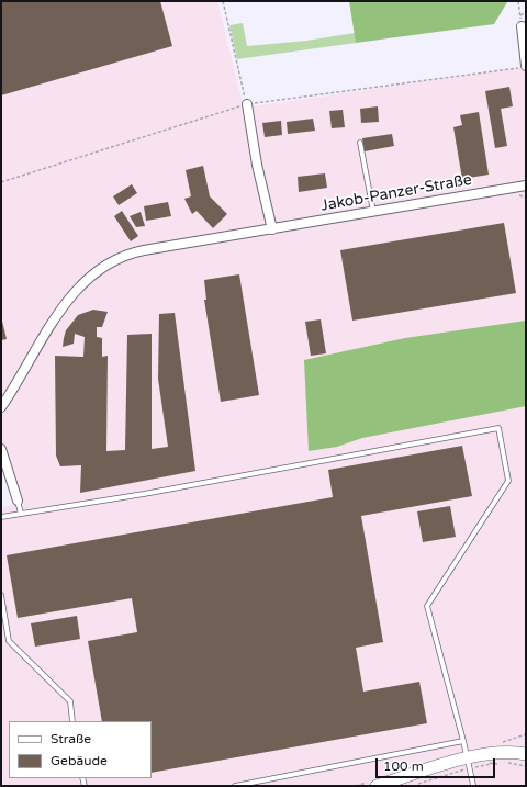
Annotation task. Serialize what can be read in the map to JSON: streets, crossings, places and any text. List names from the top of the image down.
{
  "streets": {
    "street": ["Jakob-Panzer-Straße"]
  },
  "legend": ["Straße", "Gebäude"],
  "scale_bar": "100 m"
}
